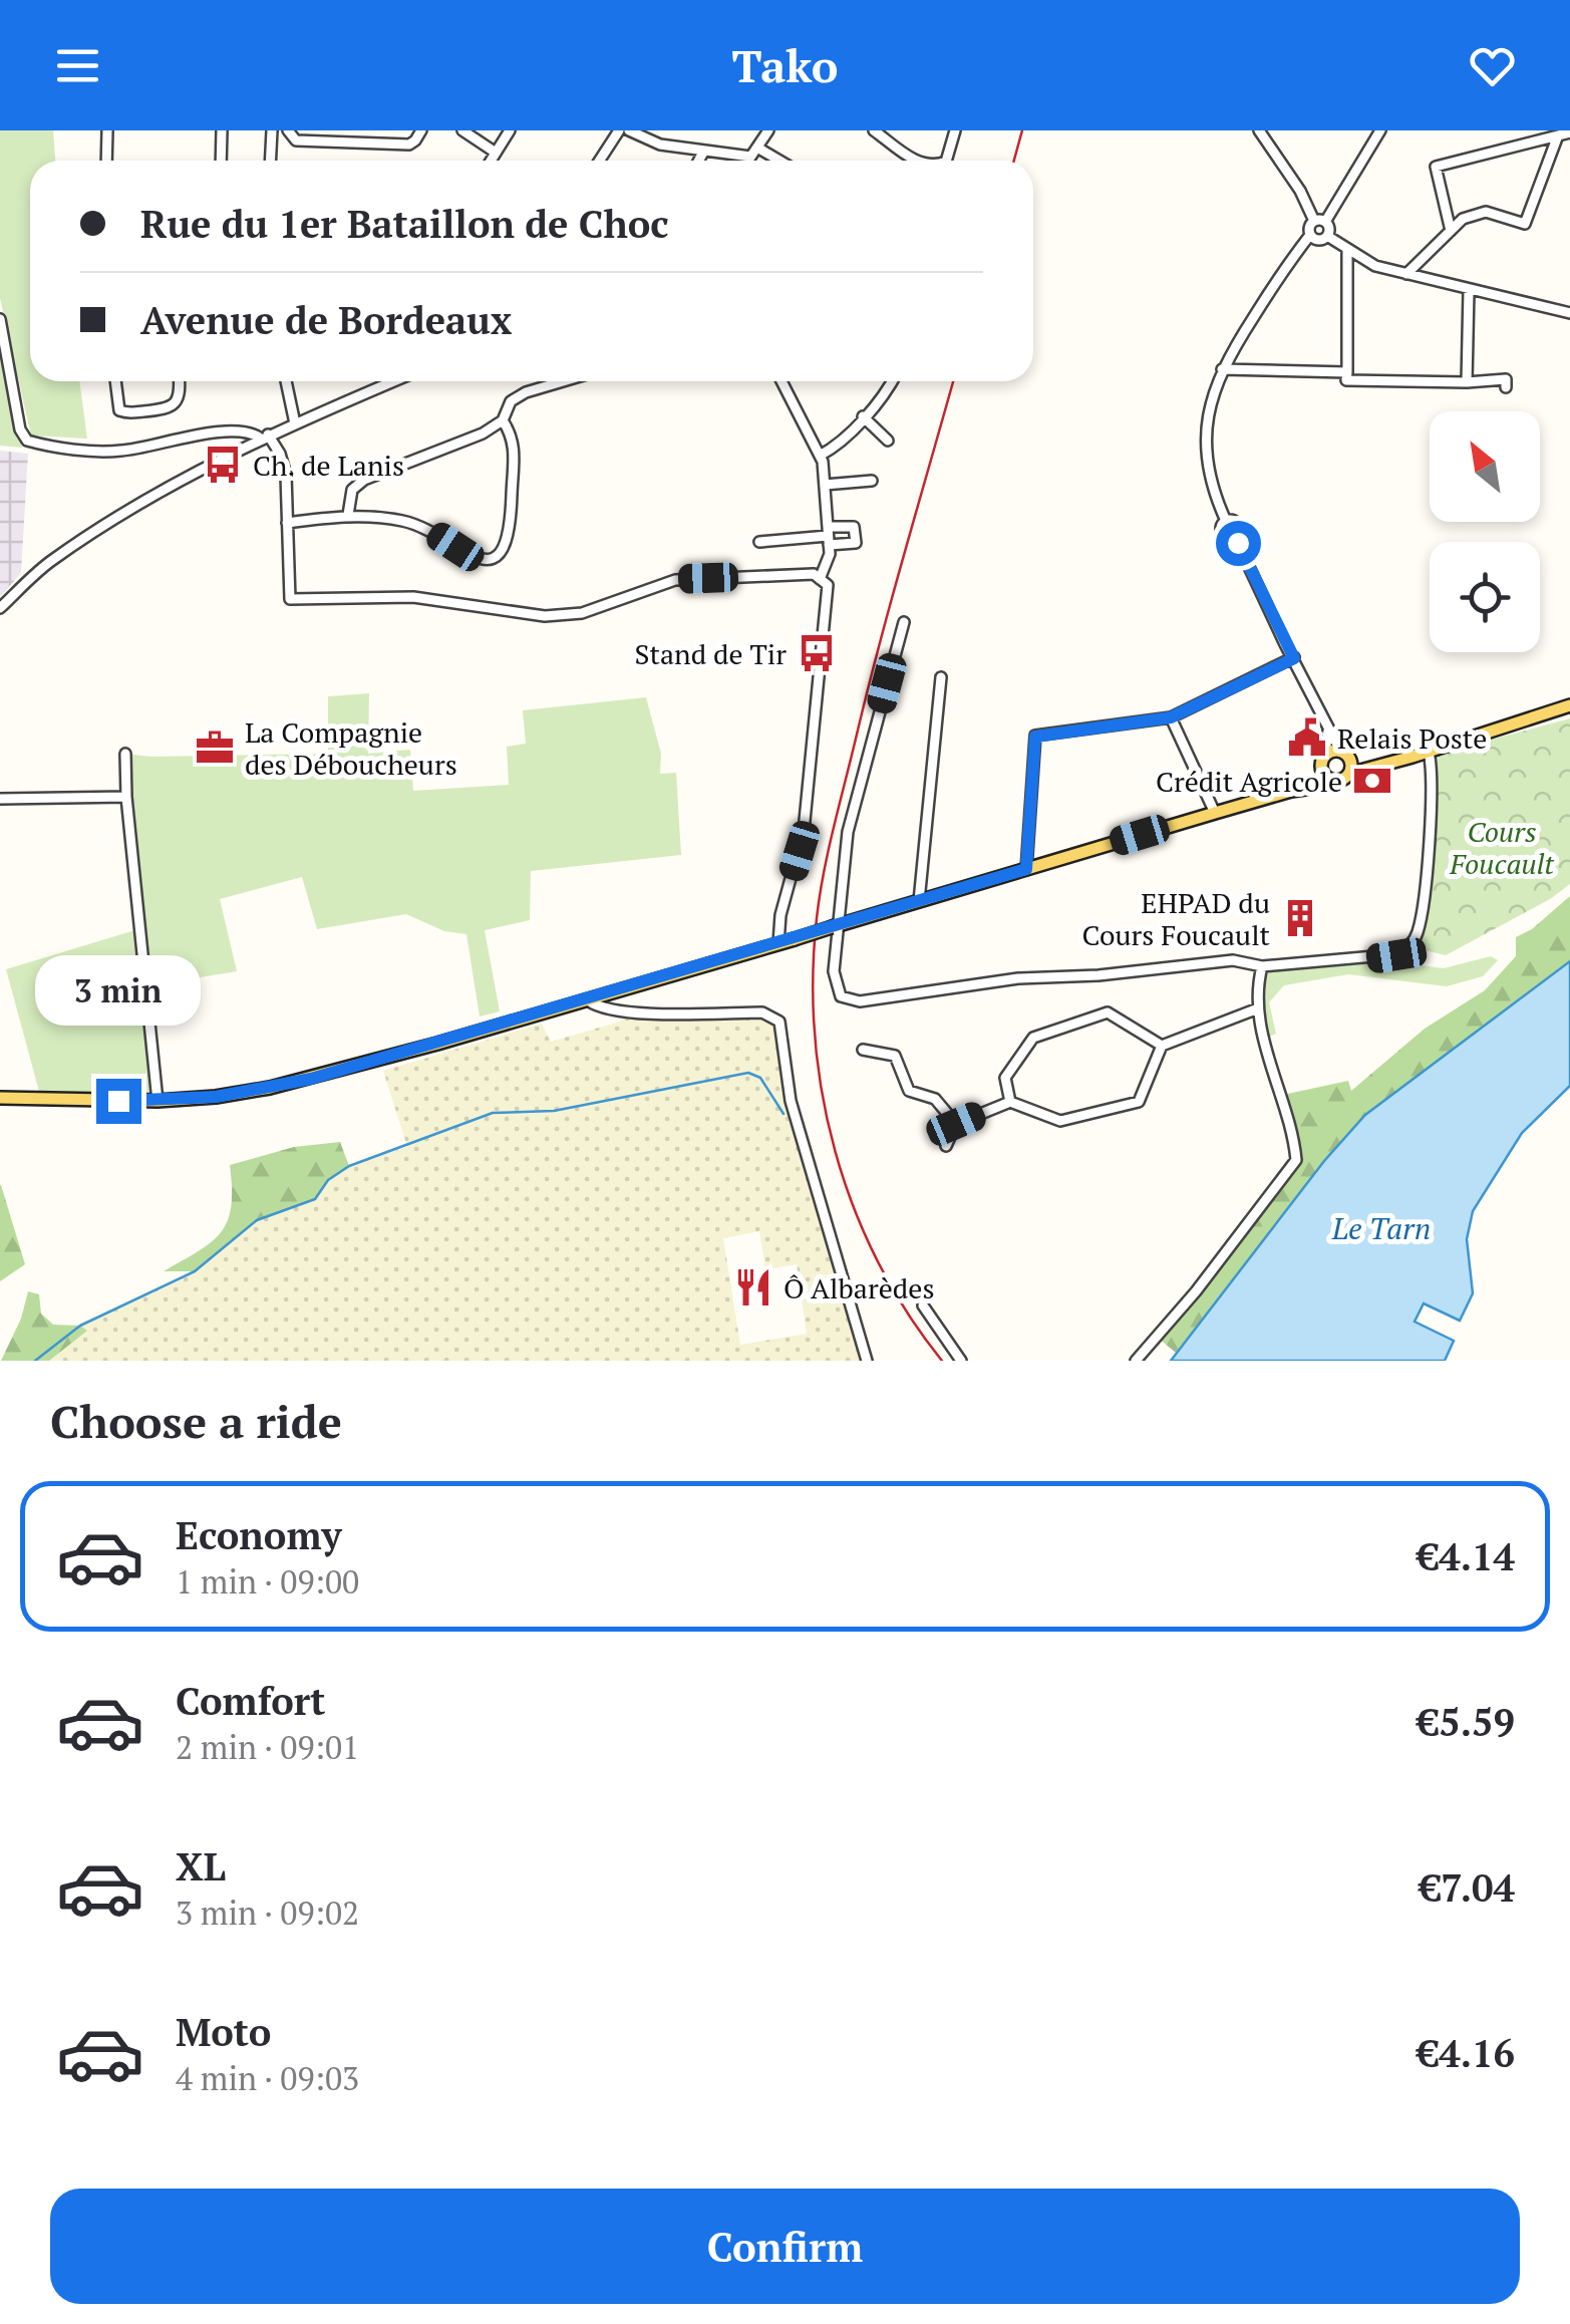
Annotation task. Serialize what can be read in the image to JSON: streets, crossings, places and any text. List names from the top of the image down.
{
  "water": ["Le Tarn"],
  "parks": ["Cours Foucault"],
  "places": {
    "bus stop": ["Ch. de Lanis", "Stand de Tir"],
    "public building": ["Relais Poste"],
    "office": ["La Compagnie des Déboucheurs"],
    "bank": ["Crédit Agricole"],
    "building": ["EHPAD du Cours Foucault"],
    "restaurant": ["Ô Albarèdes"]
  },
  "north": "top left",
  "page": {
    "header": "Tako",
    "banner": ["Rue du 1er Bataillon de Choc", "Avenue de Bordeaux"],
    "bubble": "3 min",
    "heading": "Choose a ride",
    "list": [
      {
        "name": "Economy",
        "note": "1 min · 09:00",
        "value": "€4.14"
      },
      {
        "name": "Comfort",
        "note": "2 min · 09:01",
        "value": "€5.59"
      },
      {
        "name": "XL",
        "note": "3 min · 09:02",
        "value": "€7.04"
      },
      {
        "name": "Moto",
        "note": "4 min · 09:03",
        "value": "€4.16"
      }
    ],
    "buttons": "Confirm"
  }
}
